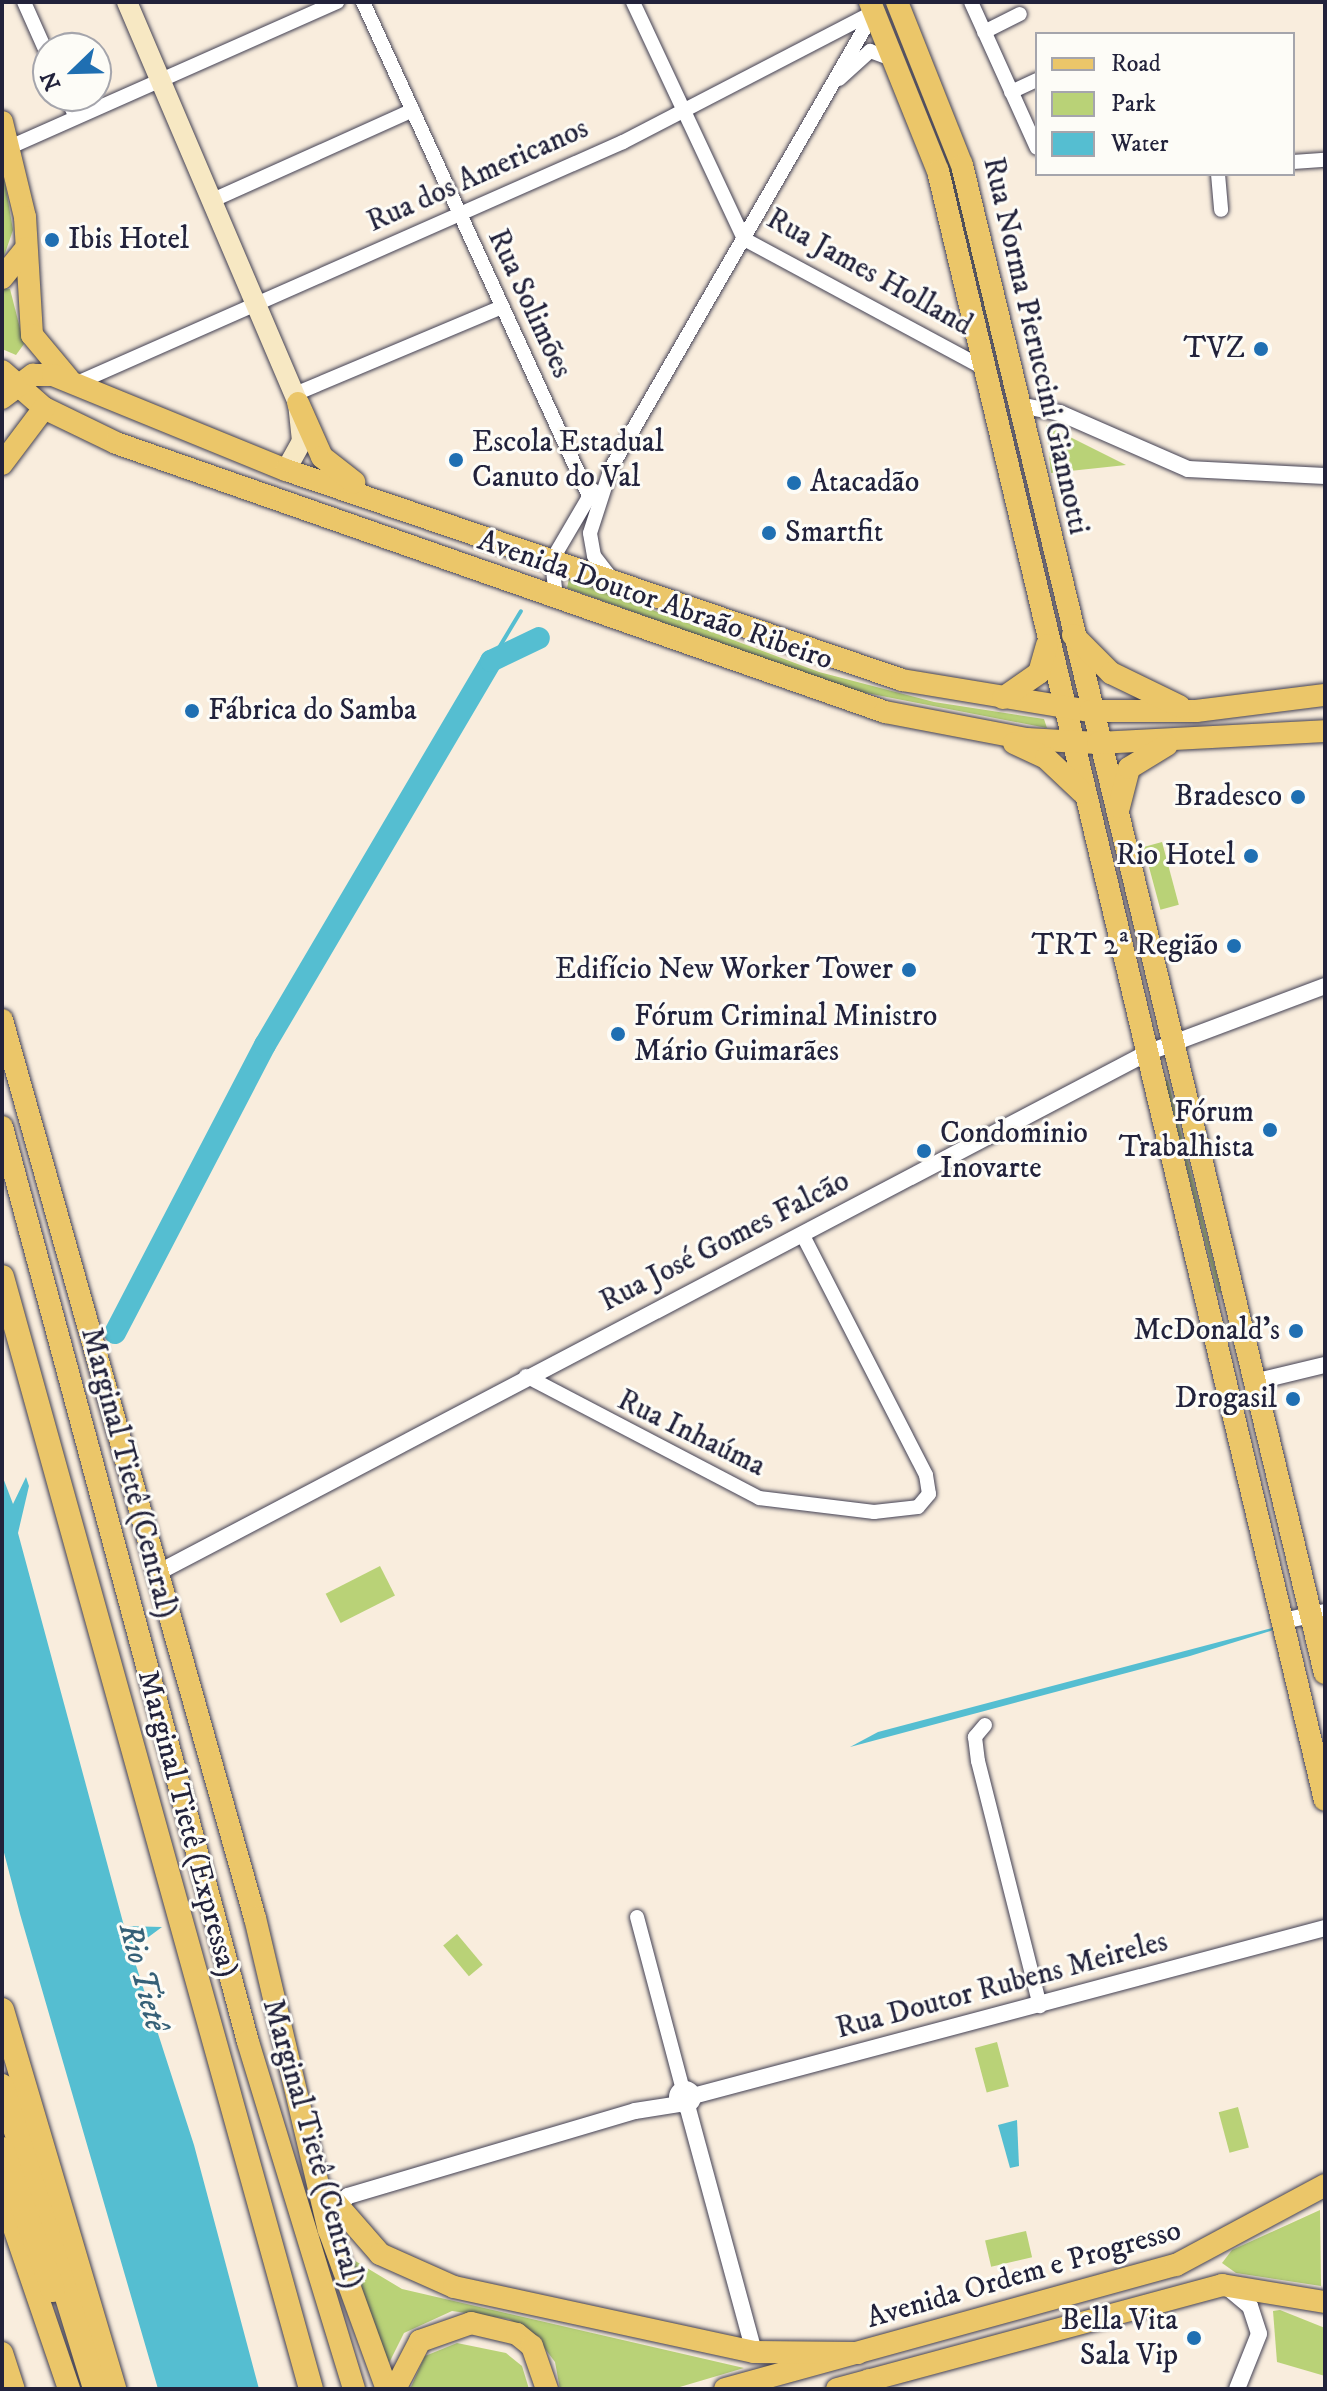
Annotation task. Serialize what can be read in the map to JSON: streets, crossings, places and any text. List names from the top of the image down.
{
  "streets": {
    "highway": ["Marginal Tietê (Expressa)"],
    "main road": [
      "Rua Norma Pieruccini Giannotti",
      "Avenida Doutor Abraão Ribeiro",
      "Marginal Tietê (Central)",
      "Avenida Ordem e Progresso"
    ],
    "street": [
      "Rua dos Americanos",
      "Rua James Holland",
      "Rua Solimões",
      "Rua José Gomes Falcão",
      "Rua Inhaúma",
      "Rua Doutor Rubens Meireles"
    ]
  },
  "crossings": [
    ["Rua dos Americanos", "Rua James Holland"],
    ["Rua dos Americanos", "Rua Solimões"],
    ["Rua dos Americanos", "Rua Norma Pieruccini Giannotti"],
    ["Rua dos Americanos", "Avenida Doutor Abraão Ribeiro"],
    ["Rua James Holland", "Rua Norma Pieruccini Giannotti"],
    ["Rua Norma Pieruccini Giannotti", "Avenida Doutor Abraão Ribeiro"],
    ["Rua Norma Pieruccini Giannotti", "Rua José Gomes Falcão"],
    ["Rua José Gomes Falcão", "Rua Inhaúma"]
  ],
  "water": ["Rio Tietê"],
  "places": [
    "Ibis Hotel",
    "TVZ",
    "Escola Estadual Canuto do Val",
    "Atacadão",
    "Smartfit",
    "Fábrica do Samba",
    "Bradesco",
    "Rio Hotel",
    "TRT 2ª Região",
    "Edifício New Worker Tower",
    "Fórum Criminal Ministro Mário Guimarães",
    "Fórum Trabalhista",
    "Condominio Inovarte",
    "McDonald's",
    "Drogasil",
    "Bella Vita Sala Vip"
  ],
  "legend": ["Road", "Park", "Water"],
  "north": "bottom left"
}
